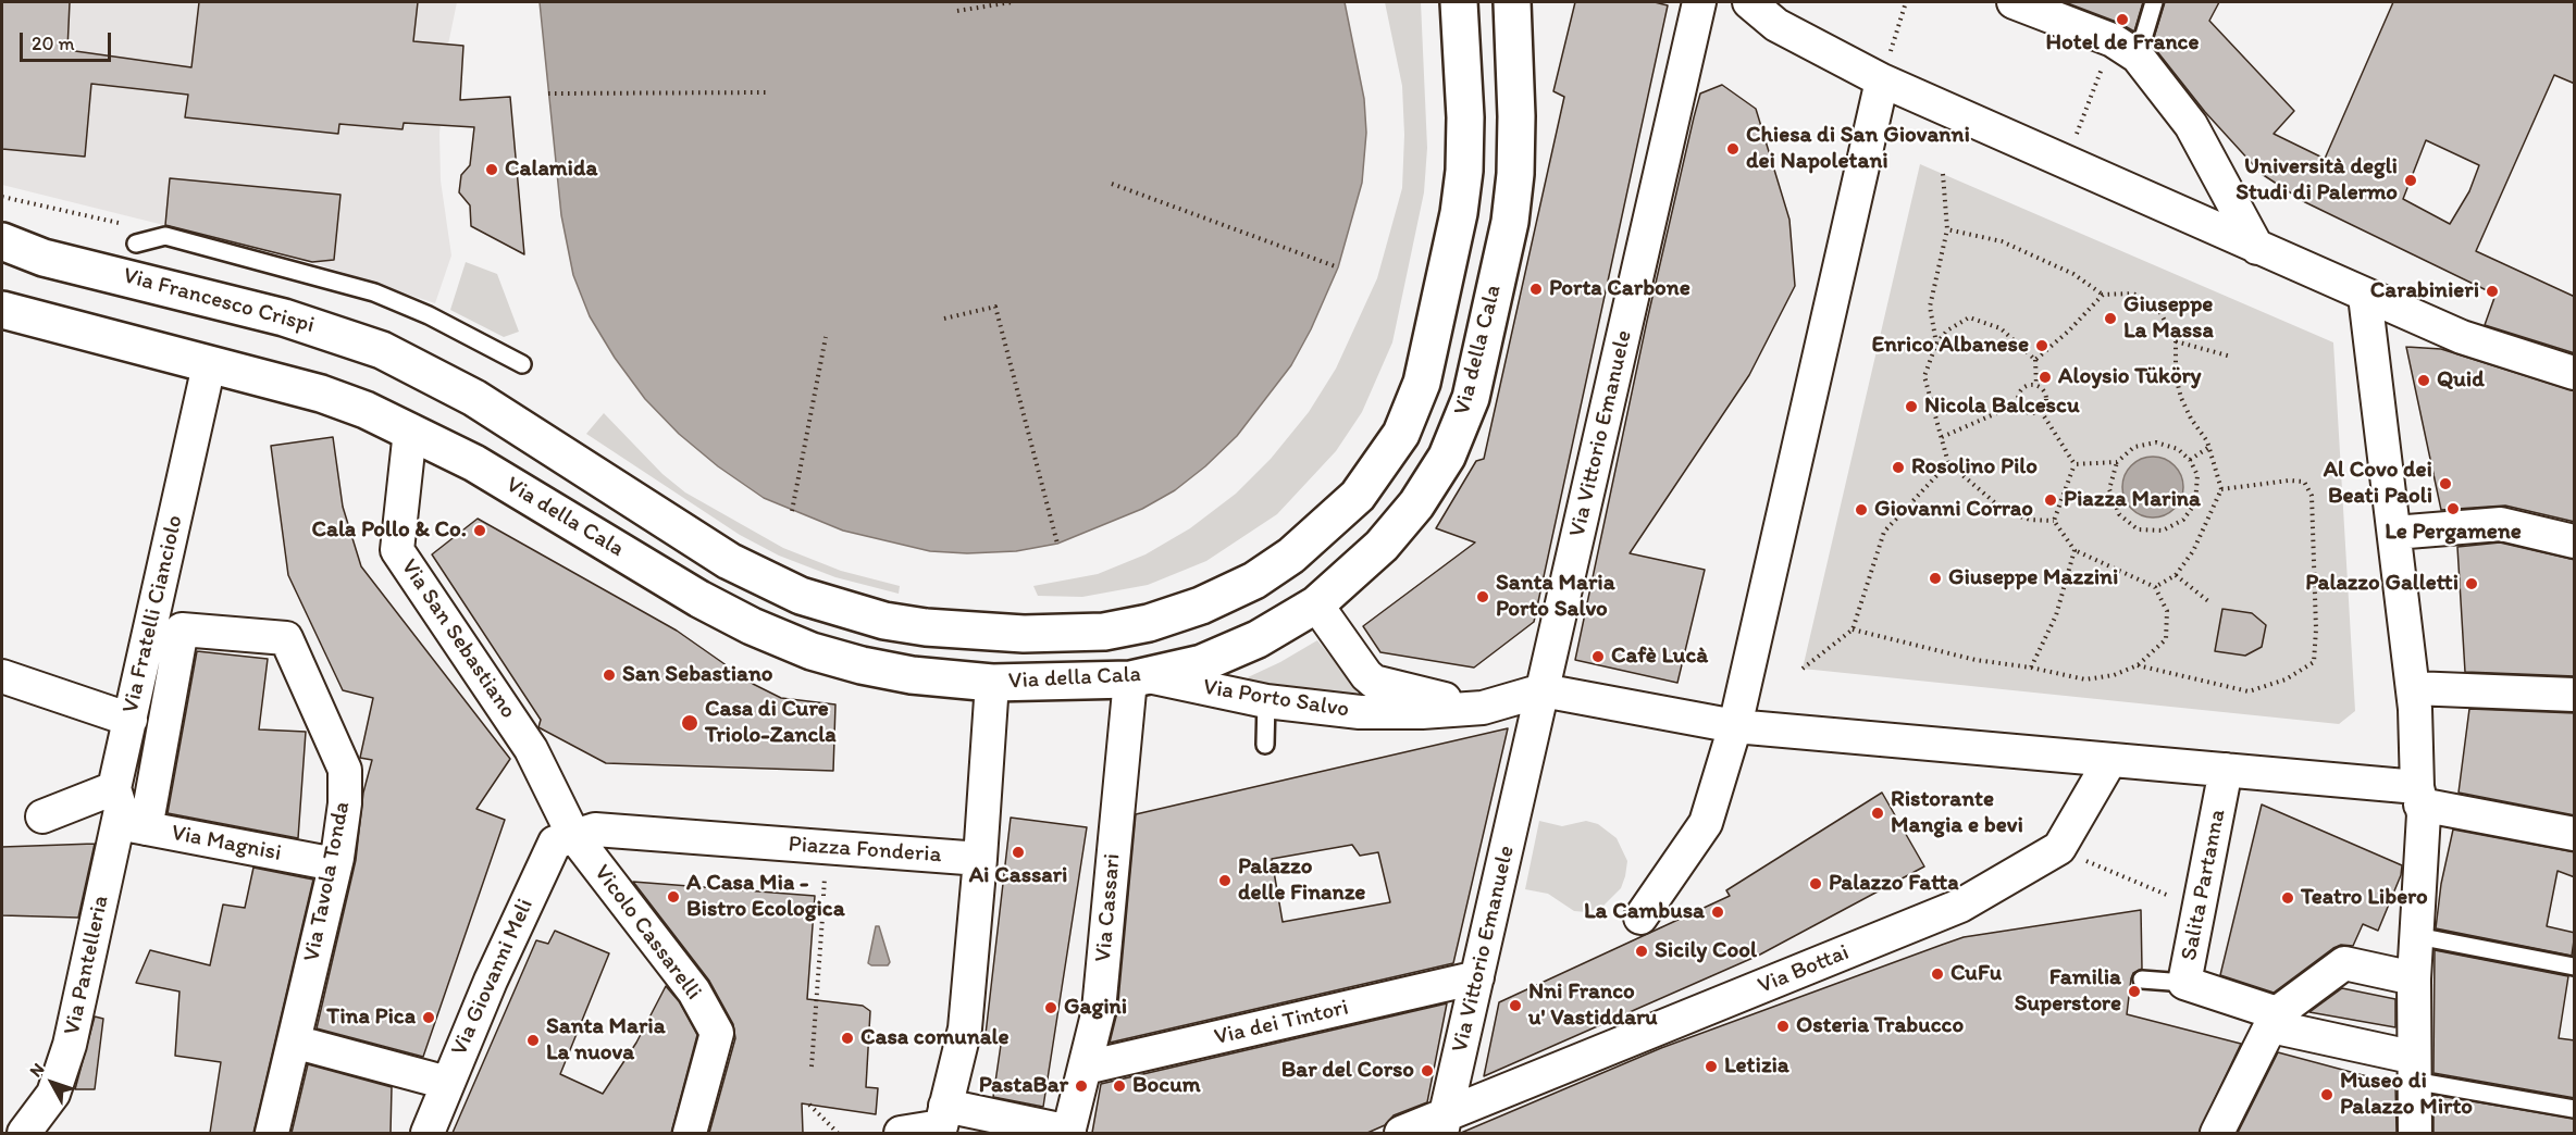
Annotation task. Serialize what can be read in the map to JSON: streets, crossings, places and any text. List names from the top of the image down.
{
  "streets": {
    "main road": ["Via Francesco Crispi", "Via della Cala"],
    "street": [
      "Via Vittorio Emanuele",
      "Via Fratelli Cianciolo",
      "Via San Sebastiano",
      "Via Porto Salvo",
      "Via Magnisi",
      "Piazza Fonderia",
      "Via Tavola Tonda",
      "Salita Partanna",
      "Via Cassari",
      "Vicolo Cassarelli",
      "Via Pantelleria",
      "Via Bottai",
      "Via Giovanni Meli",
      "Via dei Tintori"
    ]
  },
  "crossings": [
    ["Via Francesco Crispi", "Via della Cala"],
    ["Via della Cala", "Via San Sebastiano"],
    ["Via della Cala", "Via Porto Salvo"],
    ["Via della Cala", "Via Cassari"],
    ["Via Vittorio Emanuele", "Via Porto Salvo"],
    ["Via Vittorio Emanuele", "Via Bottai"],
    ["Via Vittorio Emanuele", "Via dei Tintori"],
    ["Via Fratelli Cianciolo", "Via Pantelleria"],
    ["Via San Sebastiano", "Piazza Fonderia"],
    ["Via San Sebastiano", "Vicolo Cassarelli"],
    ["Via San Sebastiano", "Via Giovanni Meli"],
    ["Via Porto Salvo", "Via Cassari"],
    ["Via Magnisi", "Via Tavola Tonda"],
    ["Via Magnisi", "Via Pantelleria"],
    ["Piazza Fonderia", "Vicolo Cassarelli"],
    ["Piazza Fonderia", "Via Giovanni Meli"],
    ["Via Tavola Tonda", "Via Pantelleria"],
    ["Via Cassari", "Via dei Tintori"],
    ["Vicolo Cassarelli", "Via Giovanni Meli"]
  ],
  "places": [
    "Hotel de France",
    "Chiesa di San Giovanni dei Napoletani",
    "Calamida",
    "Università degli Studi di Palermo",
    "Porta Carbone",
    "Carabinieri",
    "Giuseppe La Massa",
    "Enrico Albanese",
    "Aloysio Tüköry",
    "Quid",
    "Nicola Balcescu",
    "Rosolino Pilo",
    "Al Covo dei Beati Paoli",
    "Piazza Marina",
    "Le Pergamene",
    "Giovanni Corrao",
    "Cala Pollo & Co.",
    "Giuseppe Mazzini",
    "Palazzo Galletti",
    "Santa Maria Porto Salvo",
    "Cafè Lucà",
    "San Sebastiano",
    "Casa di Cure Triolo-Zancla",
    "Ristorante Mangia e bevi",
    "Ai Cassari",
    "Palazzo delle Finanze",
    "Palazzo Fatta",
    "A Casa Mia - Bistro Ecologica",
    "Teatro Libero",
    "La Cambusa",
    "Sicily Cool",
    "CuFu",
    "Familia Superstore",
    "Nni Franco u' Vastiddaru",
    "Gagini",
    "Tina Pica",
    "Osteria Trabucco",
    "Casa comunale",
    "Santa Maria La nuova",
    "Letizia",
    "Bar del Corso",
    "PastaBar",
    "Bocum",
    "Museo di Palazzo Mirto"
  ],
  "scale_bar": "20 m",
  "north": "top left"
}
